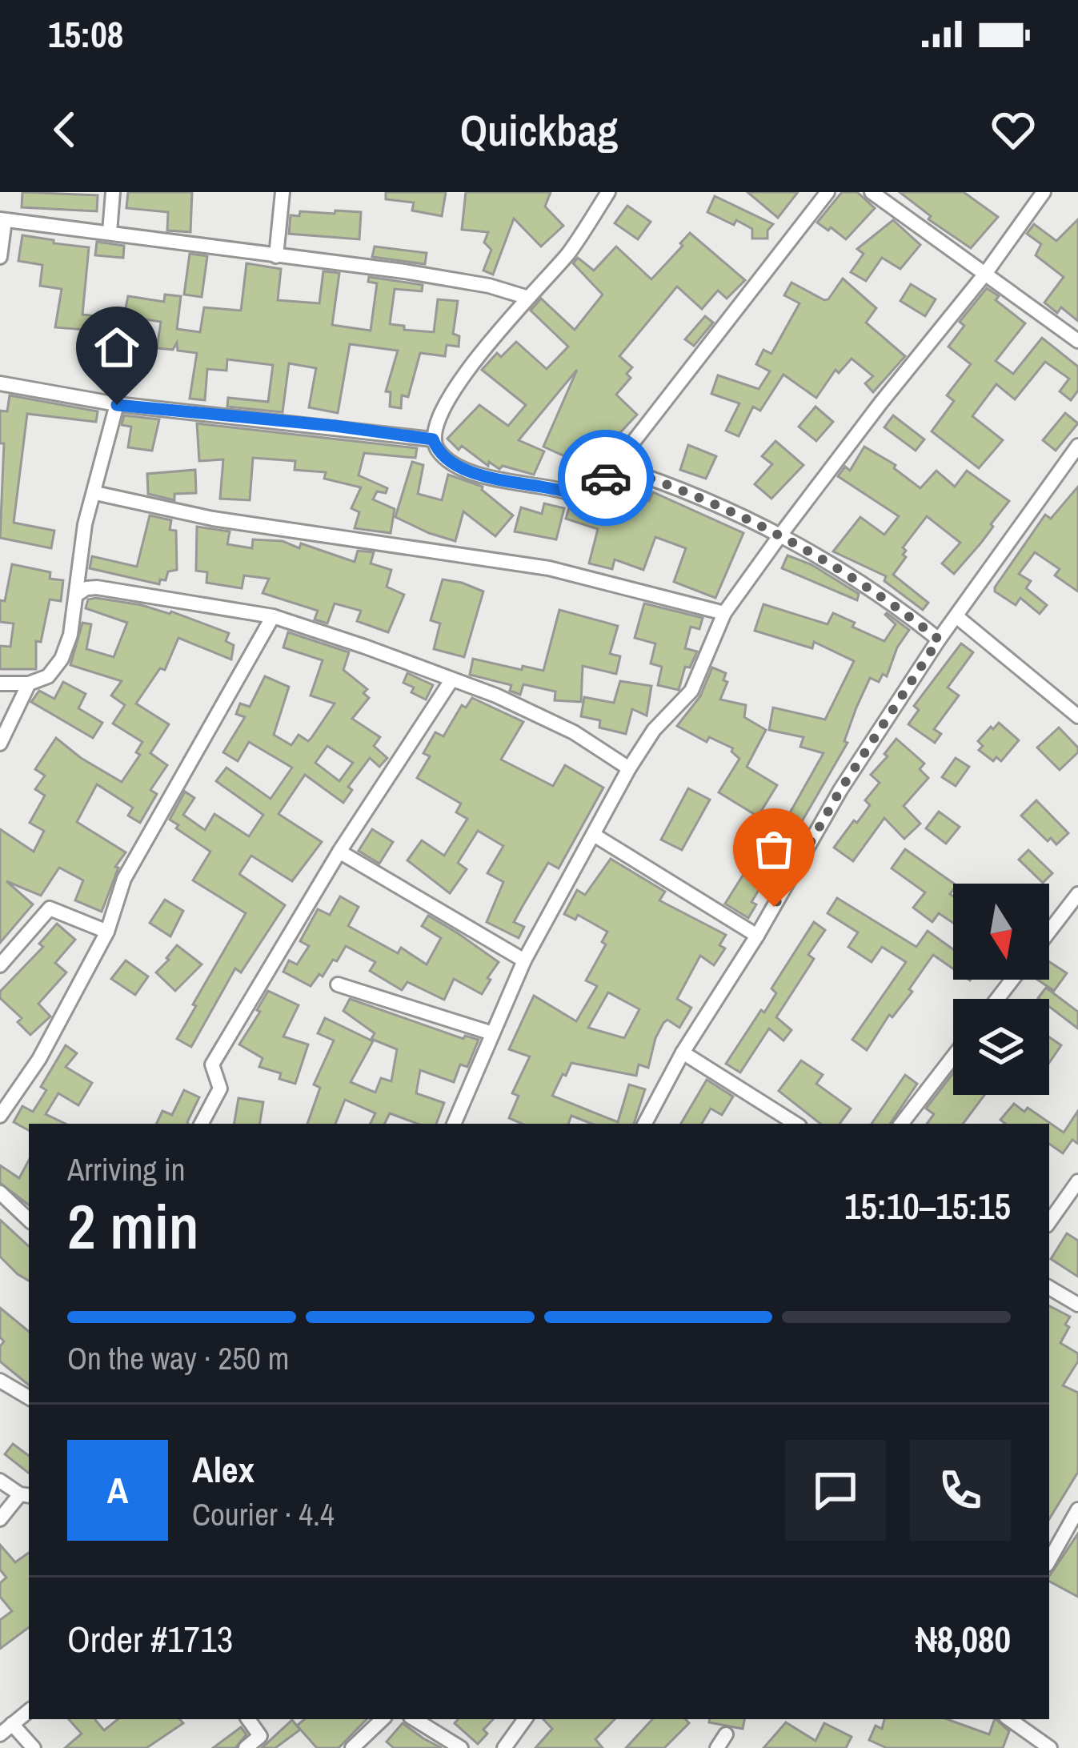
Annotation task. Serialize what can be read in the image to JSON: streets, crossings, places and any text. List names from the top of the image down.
{
  "north": "bottom",
  "page": {
    "status": "15:08",
    "header": "Quickbag",
    "heading": ["2 min", "Arriving in", "15:10–15:15"],
    "panel": [
      "Alex",
      "Courier · 4.4",
      "Order #1713",
      "₦8,080"
    ],
    "bar": "On the way · 250 m",
    "round": "A"
  }
}
